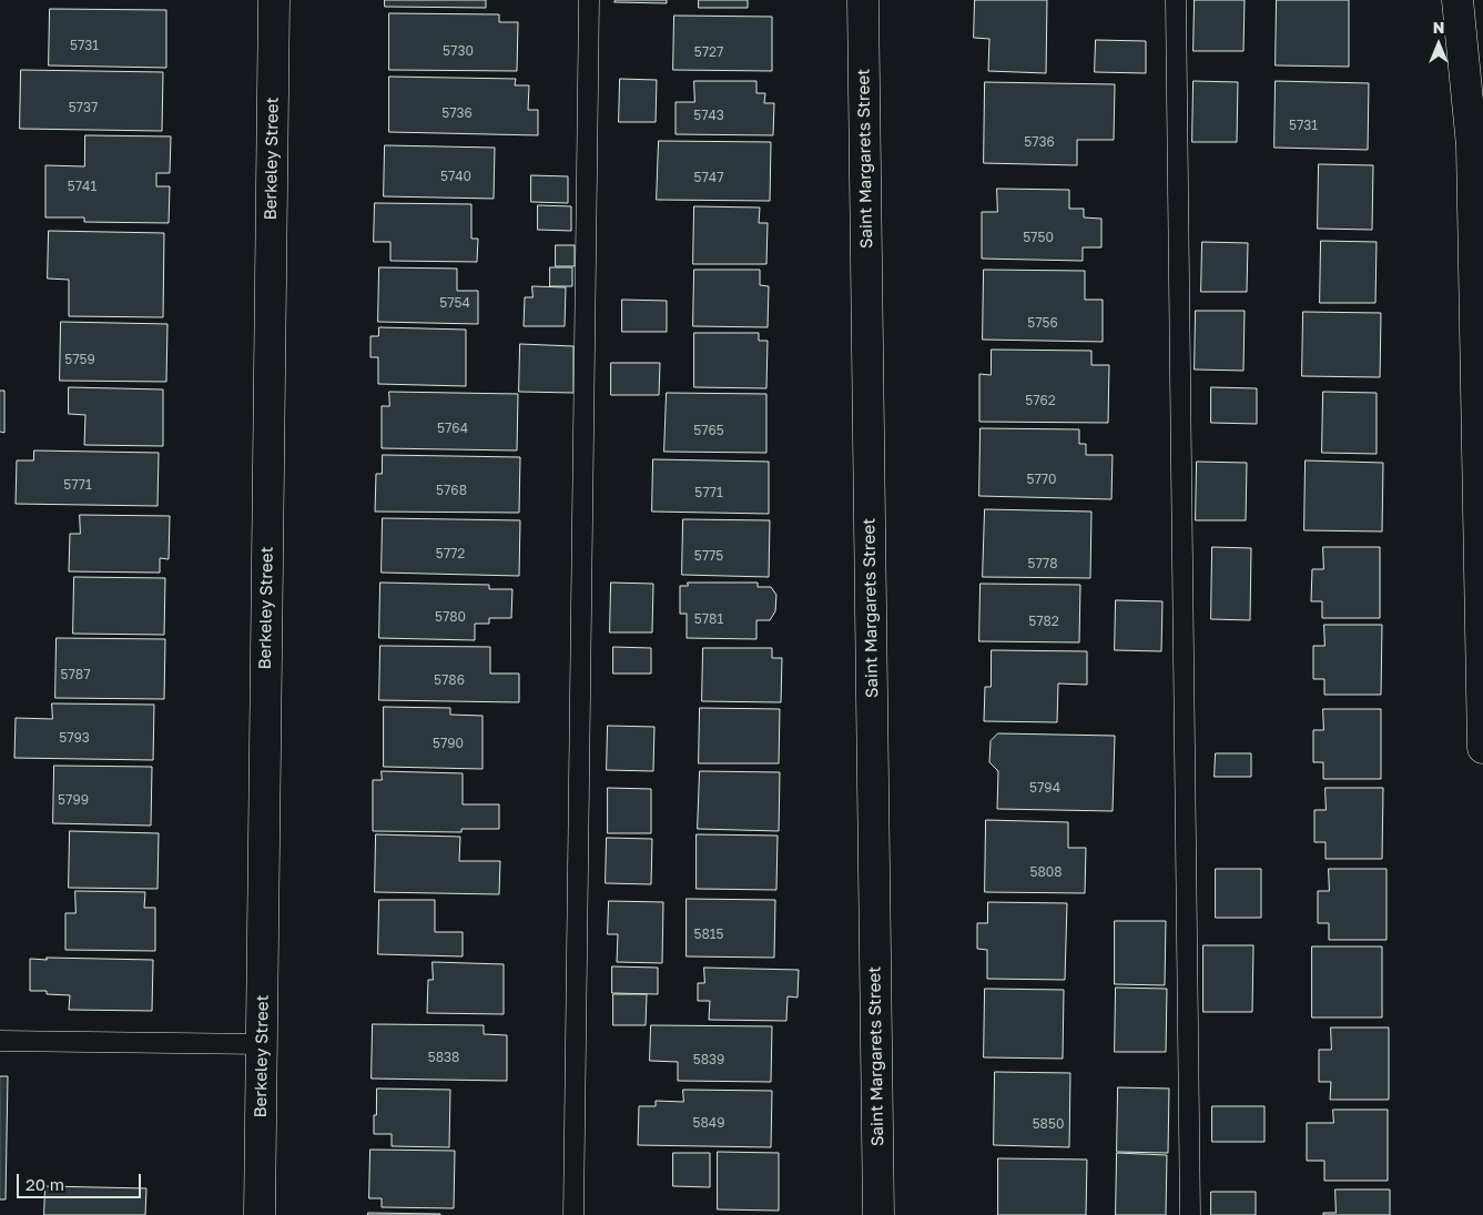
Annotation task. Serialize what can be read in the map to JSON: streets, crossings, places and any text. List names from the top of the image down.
{
  "streets": {
    "street": ["Berkeley Street", "Saint Margarets Street"]
  },
  "house_numbers": [
    "5731",
    "5730",
    "5727",
    "5737",
    "5736",
    "5743",
    "5731",
    "5736",
    "5740",
    "5747",
    "5741",
    "5750",
    "5754",
    "5756",
    "5759",
    "5762",
    "5764",
    "5765",
    "5770",
    "5771",
    "5768",
    "5771",
    "5772",
    "5775",
    "5778",
    "5780",
    "5781",
    "5782",
    "5787",
    "5786",
    "5793",
    "5790",
    "5794",
    "5799",
    "5808",
    "5815",
    "5838",
    "5839",
    "5849",
    "5850"
  ],
  "scale_bar": "20 m",
  "north": "top"
}
